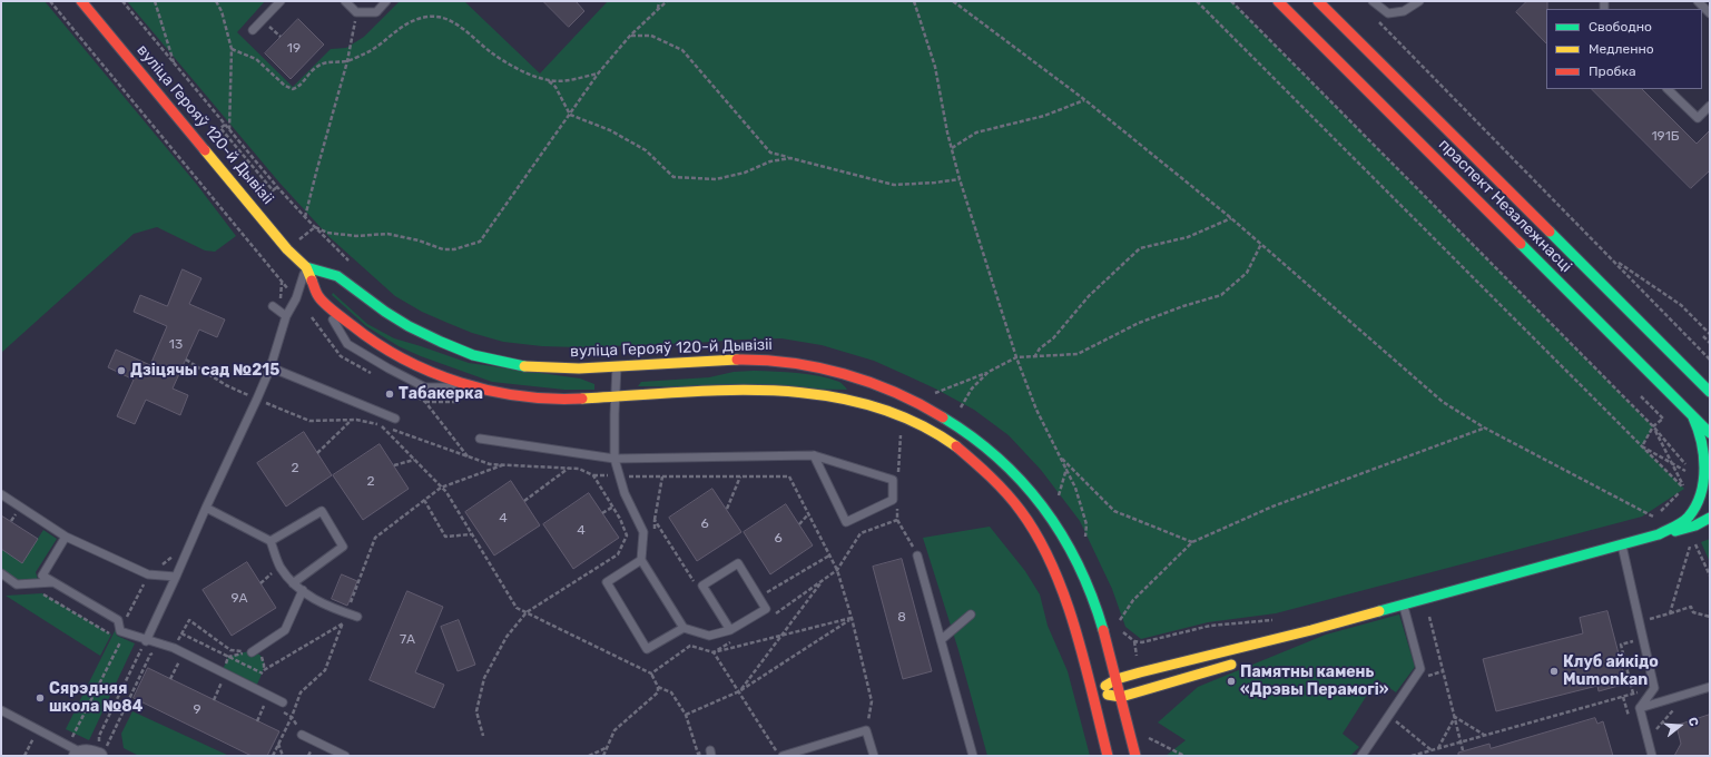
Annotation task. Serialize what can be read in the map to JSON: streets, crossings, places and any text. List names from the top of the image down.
{
  "streets": {
    "main road": ["вуліца Герояў 120-й Дывізіі", "праспект Незалежнасці"]
  },
  "places": [
    "Дзіцячы сад №215",
    "Табакерка",
    "Клуб айкідо Mumonkan",
    "Памятны камень «Дрэвы Перамогі»",
    "Сярэдняя школа №84"
  ],
  "house_numbers": [
    "19",
    "191Б",
    "13",
    "2",
    "2",
    "4",
    "6",
    "4",
    "6",
    "9А",
    "8",
    "7А",
    "9"
  ],
  "legend": ["Свободно", "Медленно", "Пробка"],
  "north": "right"
}
